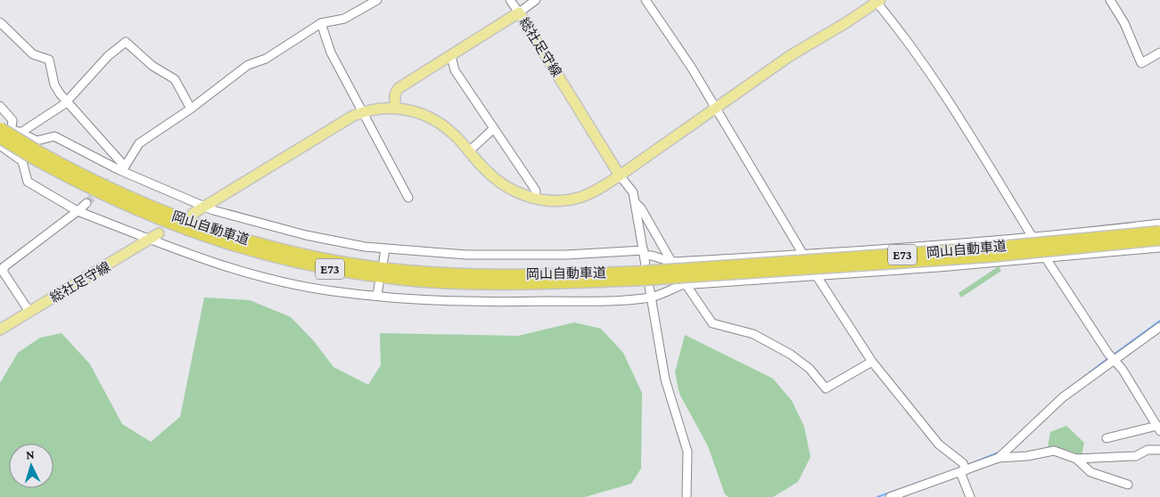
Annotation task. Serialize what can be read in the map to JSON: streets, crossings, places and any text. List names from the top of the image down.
{
  "streets": {
    "highway": ["岡山自動車道", "E73"],
    "main road": ["総社足守線"]
  },
  "north": "top"
}
